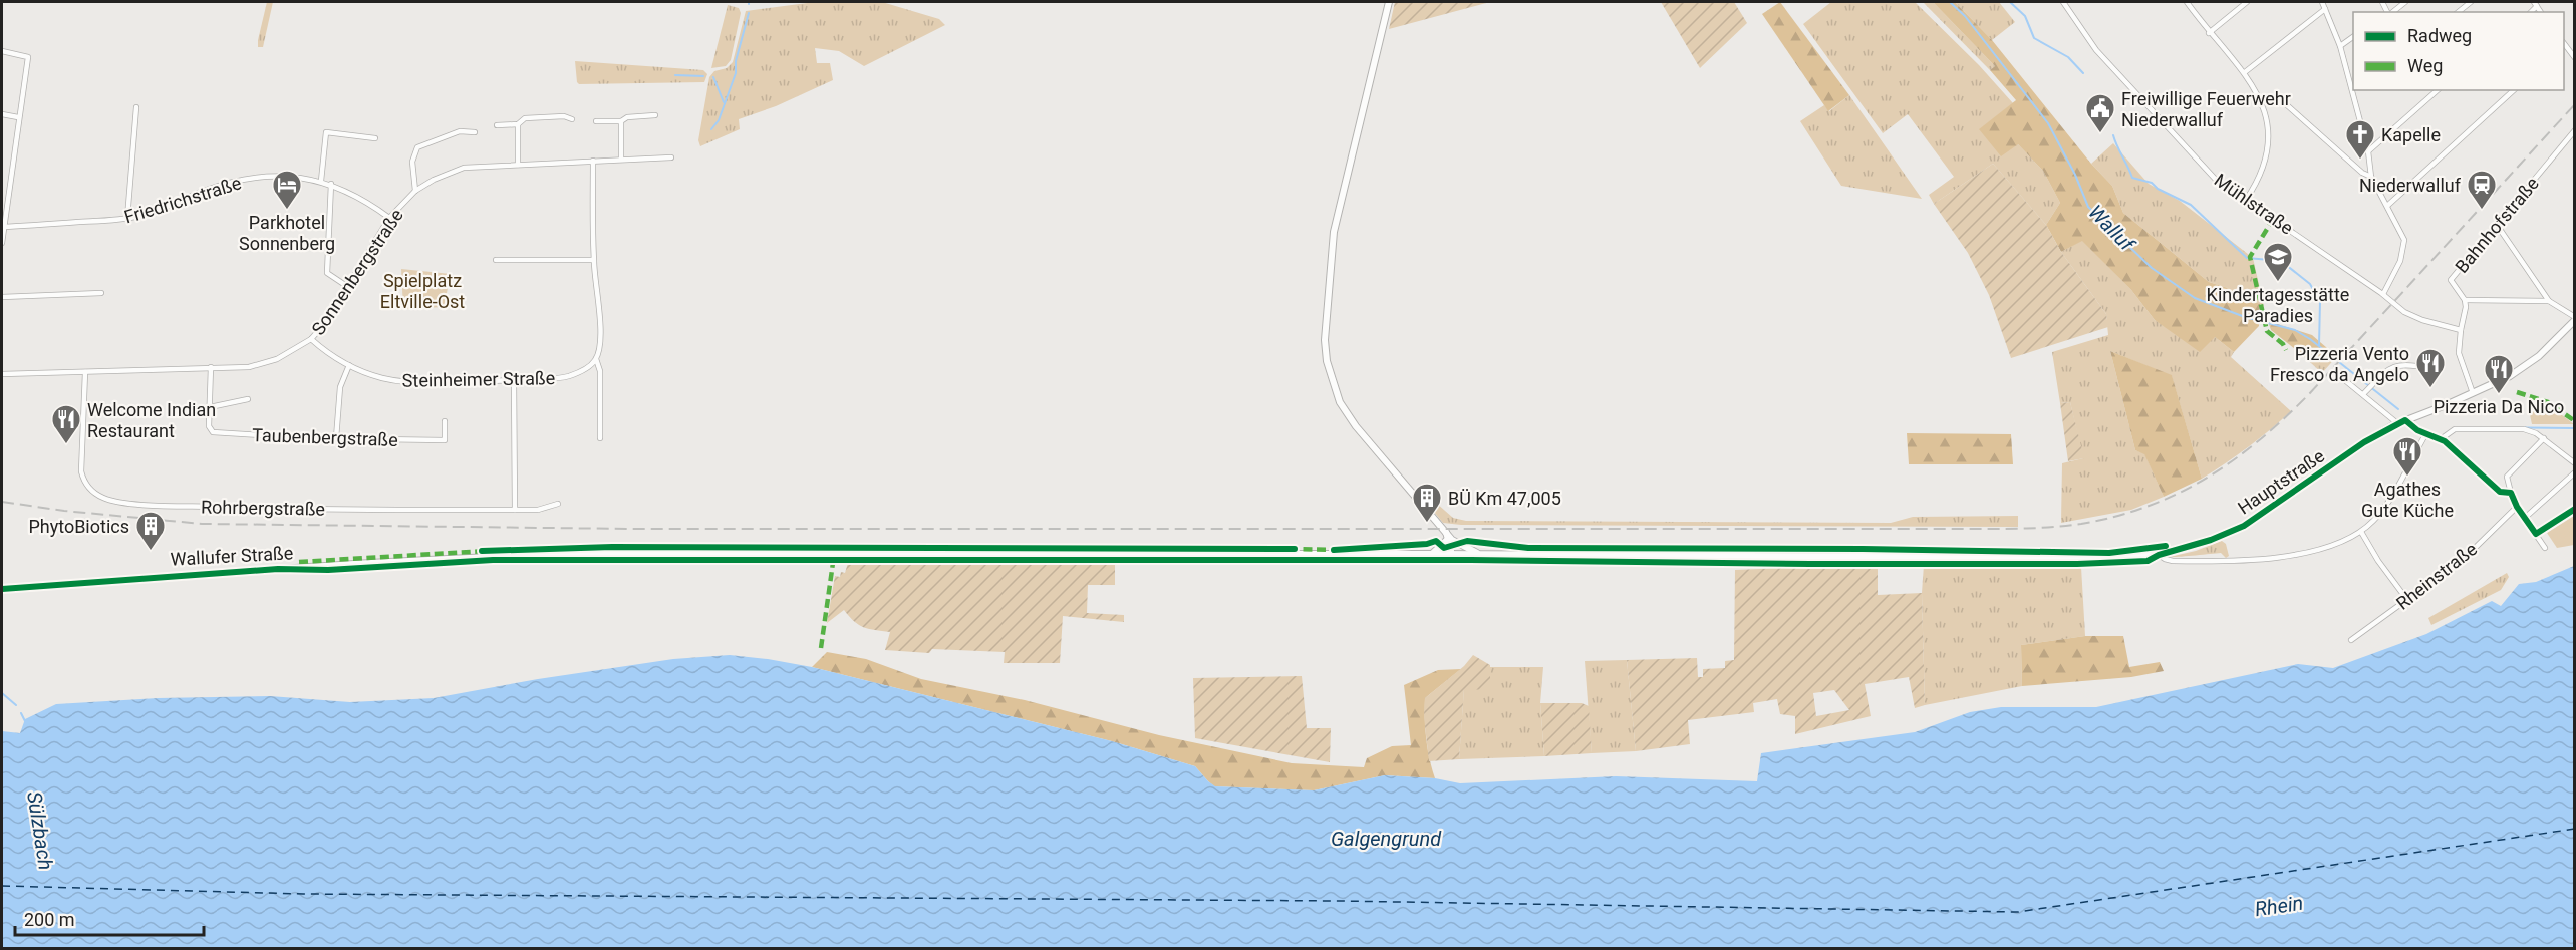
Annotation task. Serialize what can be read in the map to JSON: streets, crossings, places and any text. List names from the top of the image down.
{
  "streets": {
    "street": [
      "Friedrichstraße",
      "Mühlstraße",
      "Bahnhofstraße",
      "Sonnenbergstraße",
      "Steinheimer Straße",
      "Taubenbergstraße",
      "Hauptstraße",
      "Rohrbergstraße",
      "Wallufer Straße",
      "Rheinstraße"
    ]
  },
  "crossings": [
    ["Friedrichstraße", "Sonnenbergstraße"],
    ["Mühlstraße", "Bahnhofstraße"],
    ["Bahnhofstraße", "Hauptstraße"],
    ["Sonnenbergstraße", "Steinheimer Straße"],
    ["Sonnenbergstraße", "Taubenbergstraße"],
    ["Sonnenbergstraße", "Rohrbergstraße"],
    ["Hauptstraße", "Wallufer Straße"]
  ],
  "water": [
    "Walluf",
    "Sülzbach",
    "Galgengrund",
    "Rhein"
  ],
  "parks": ["Spielplatz Eltville-Ost"],
  "places": {
    "public building": ["Freiwillige Feuerwehr Niederwalluf"],
    "church": ["Kapelle"],
    "hotel": ["Parkhotel Sonnenberg"],
    "station": ["Niederwalluf"],
    "school or university": ["Kindertagesstätte Paradies"],
    "restaurant": [
      "Pizzeria Vento Fresco da Angelo",
      "Pizzeria Da Nico",
      "Welcome Indian Restaurant",
      "Agathes Gute Küche"
    ],
    "building": ["BÜ Km 47,005", "PhytoBiotics"]
  },
  "legend": ["Radweg", "Weg"],
  "scale_bar": "200 m"
}
